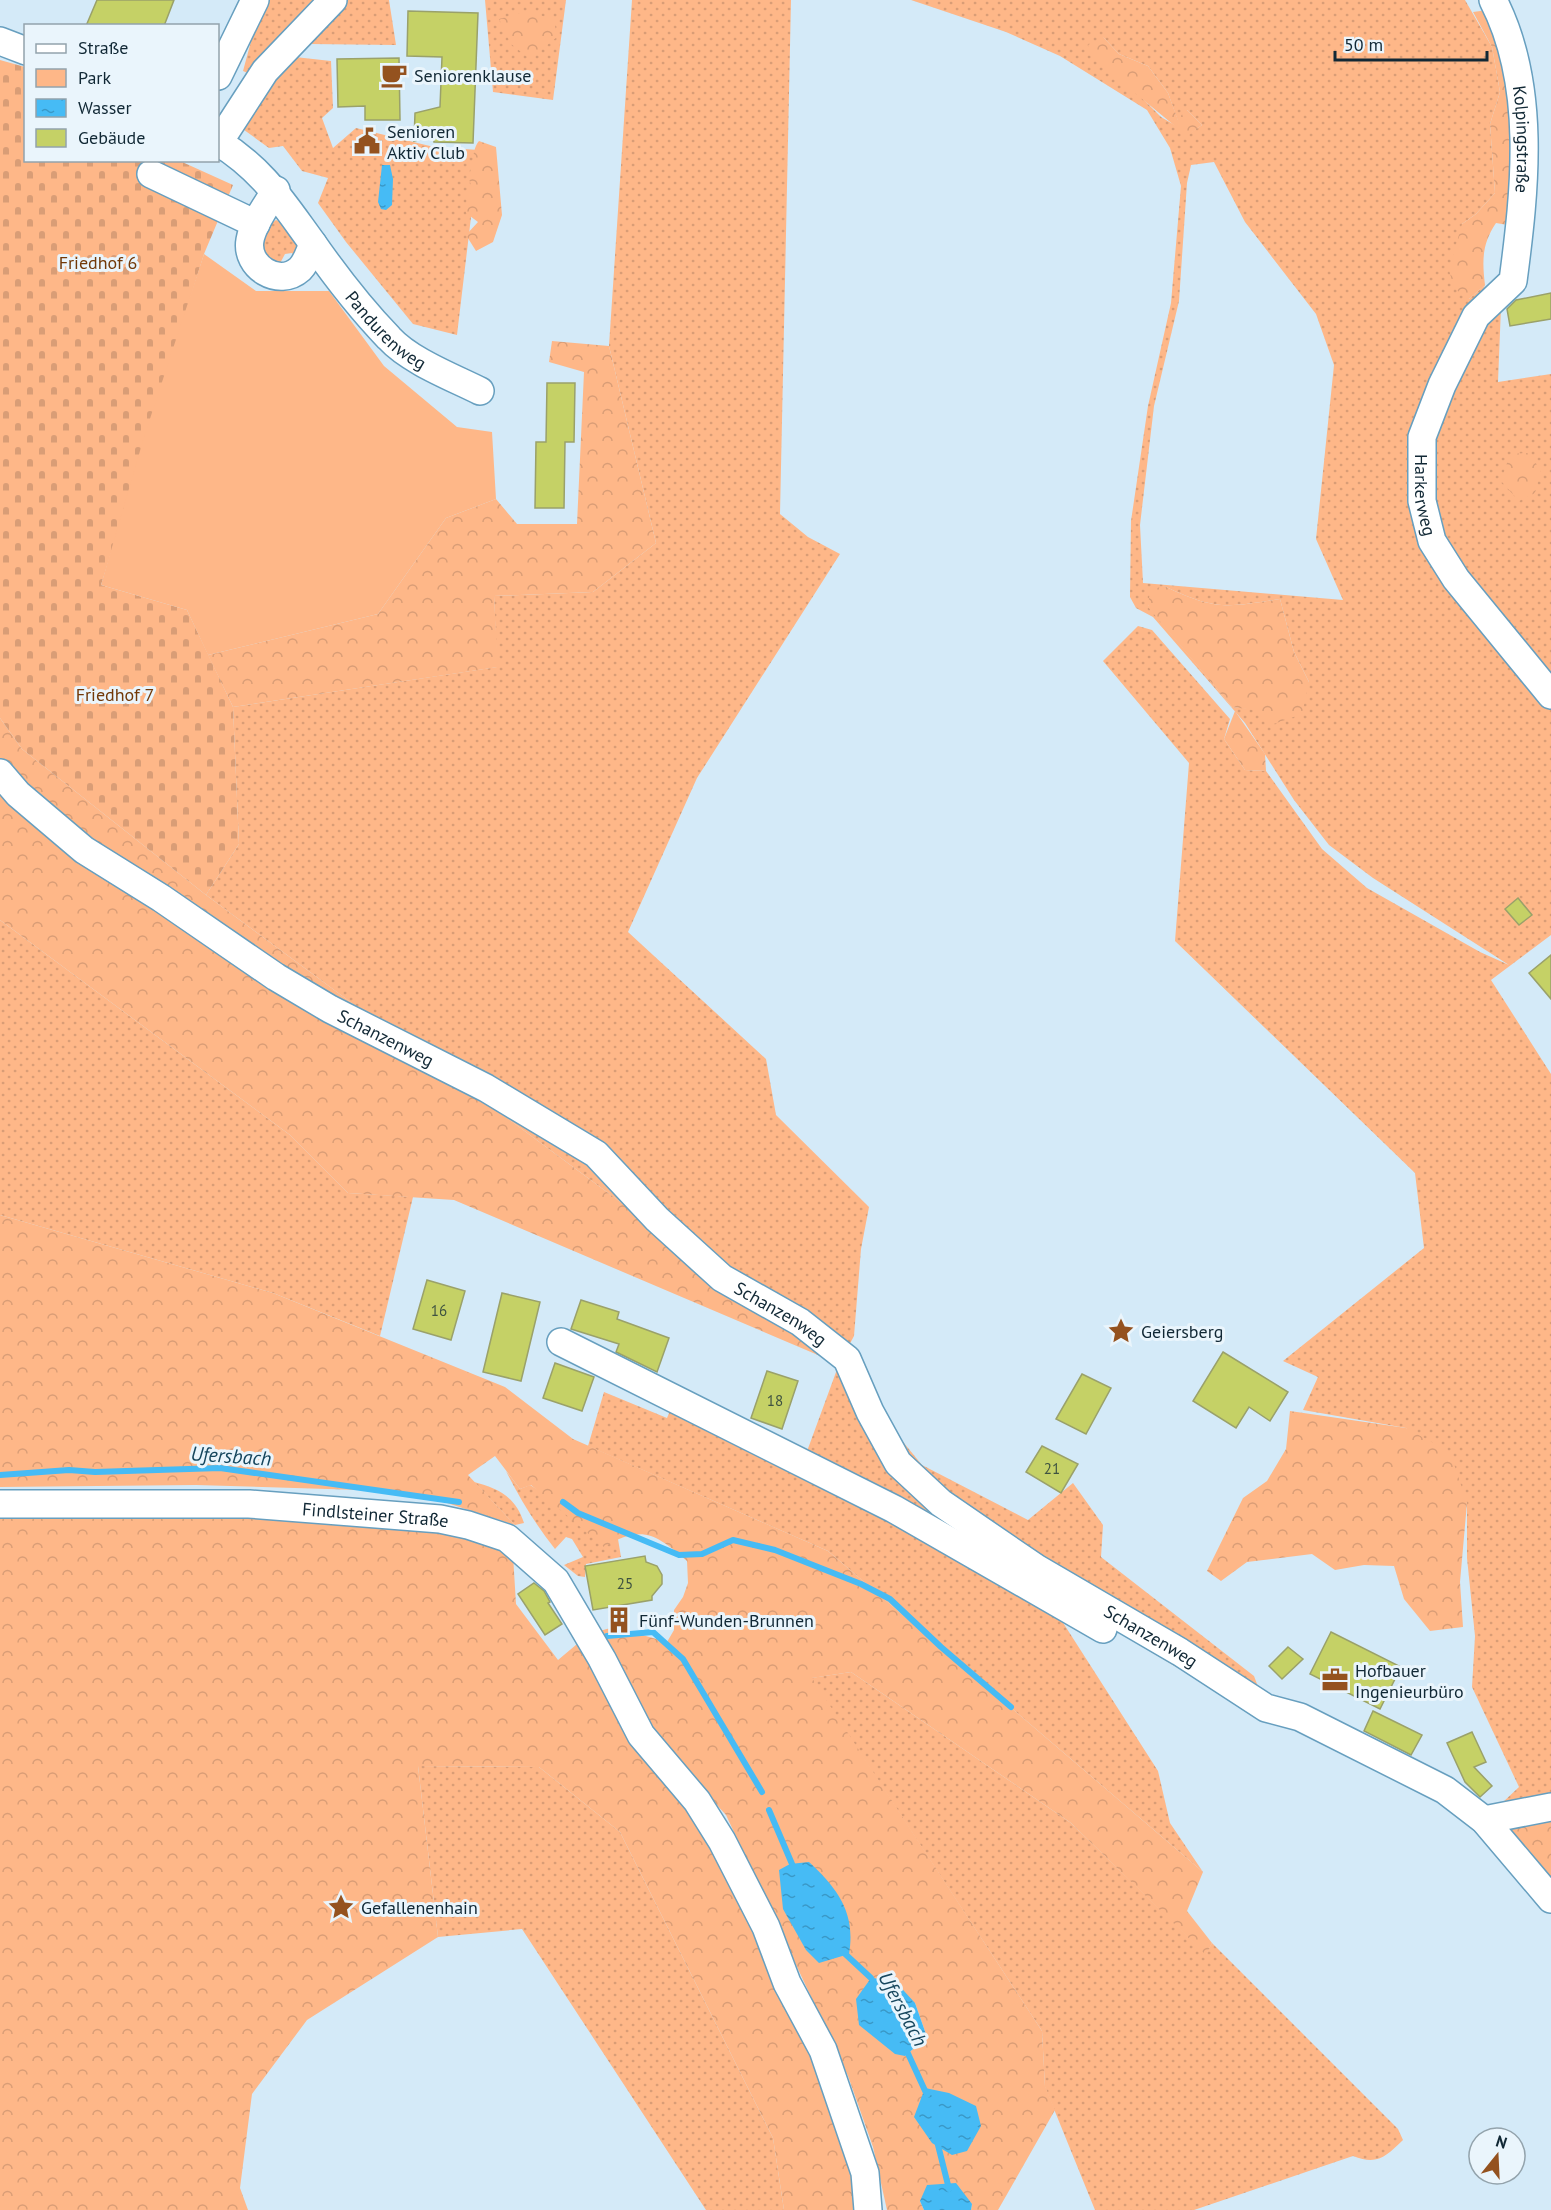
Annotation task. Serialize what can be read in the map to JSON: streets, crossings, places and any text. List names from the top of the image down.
{
  "streets": {
    "street": [
      "Kolpingstraße",
      "Pandurenweg",
      "Harkerweg",
      "Schanzenweg",
      "Findlsteiner Straße"
    ]
  },
  "crossings": [
    ["Kolpingstraße", "Harkerweg"]
  ],
  "water": ["Ufersbach"],
  "parks": ["Friedhof 6", "Friedhof 7"],
  "places": {
    "cafe": ["Seniorenklause"],
    "public building": ["Senioren Aktiv Club"],
    "place": ["Geiersberg", "Gefallenenhain"],
    "building": ["Fünf-Wunden-Brunnen"],
    "office": ["Hofbauer Ingenieurbüro"]
  },
  "house_numbers": [
    "16",
    "18",
    "21",
    "25"
  ],
  "legend": [
    "Straße",
    "Park",
    "Wasser",
    "Gebäude"
  ],
  "scale_bar": "50 m",
  "north": "top"
}
